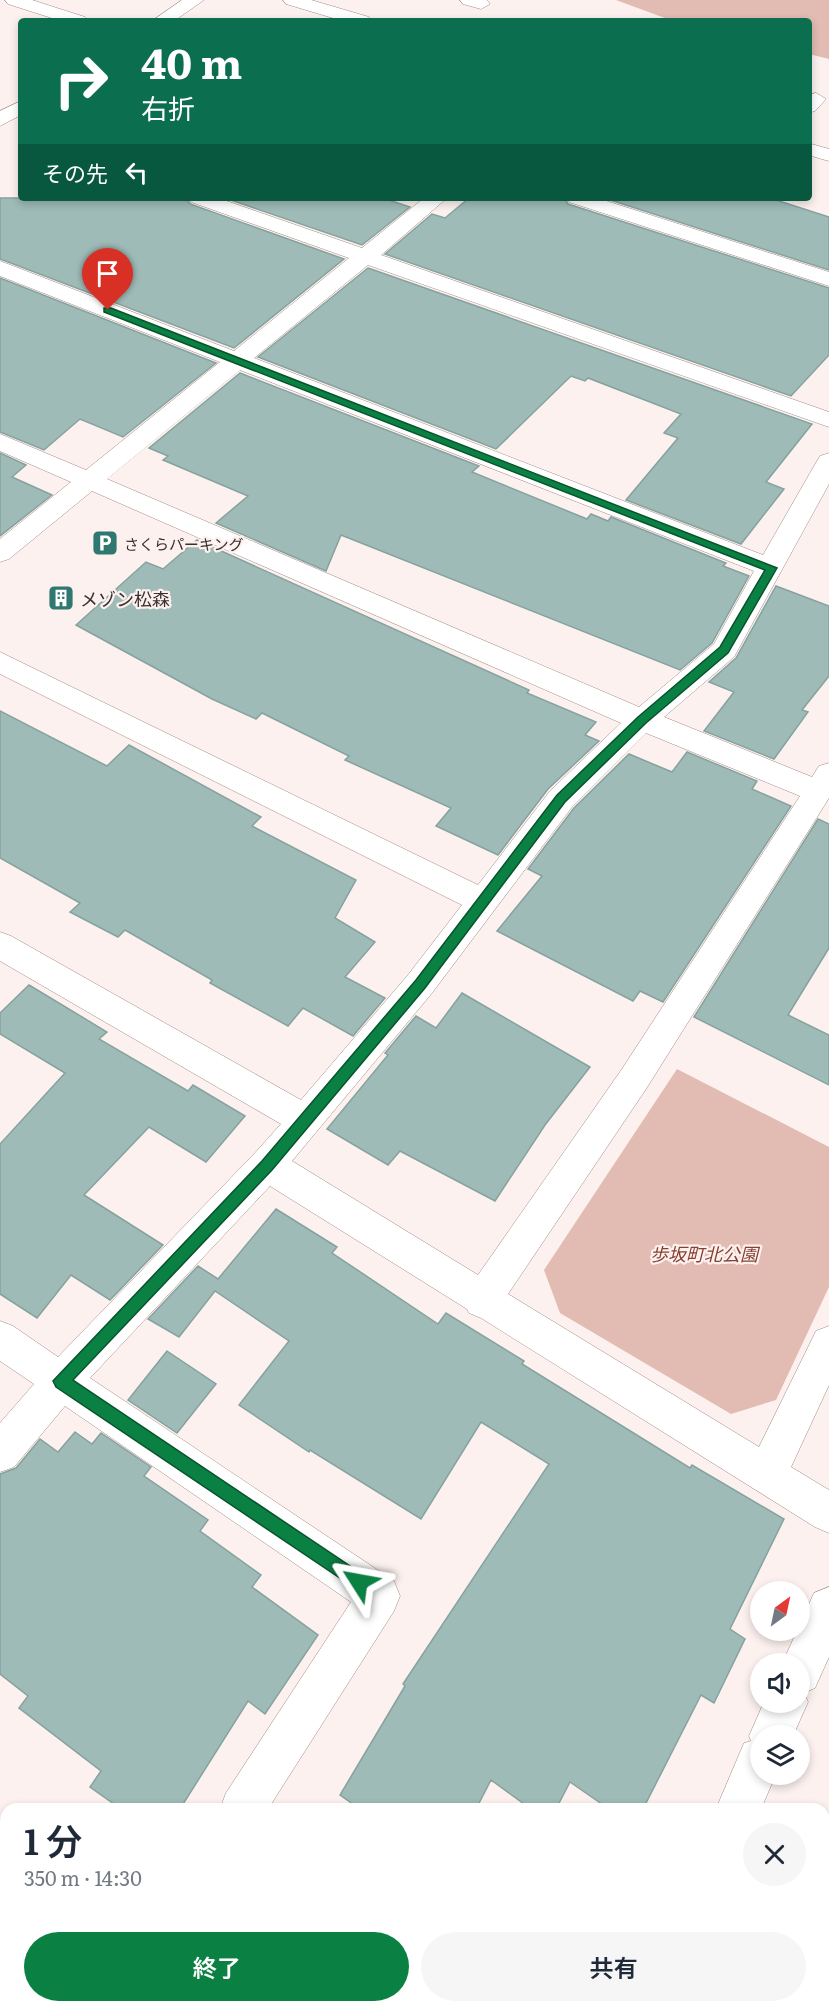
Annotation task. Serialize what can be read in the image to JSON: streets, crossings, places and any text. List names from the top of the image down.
{
  "parks": ["歩坂町北公園"],
  "places": {
    "parking": ["さくらパーキング"],
    "building": ["メゾン松森"]
  },
  "north": "top right",
  "page": {
    "turn": ["40 m", "右折"],
    "then": "その先",
    "heading": ["1 分", "350 m · 14:30"],
    "buttons": ["終了", "共有"]
  }
}
